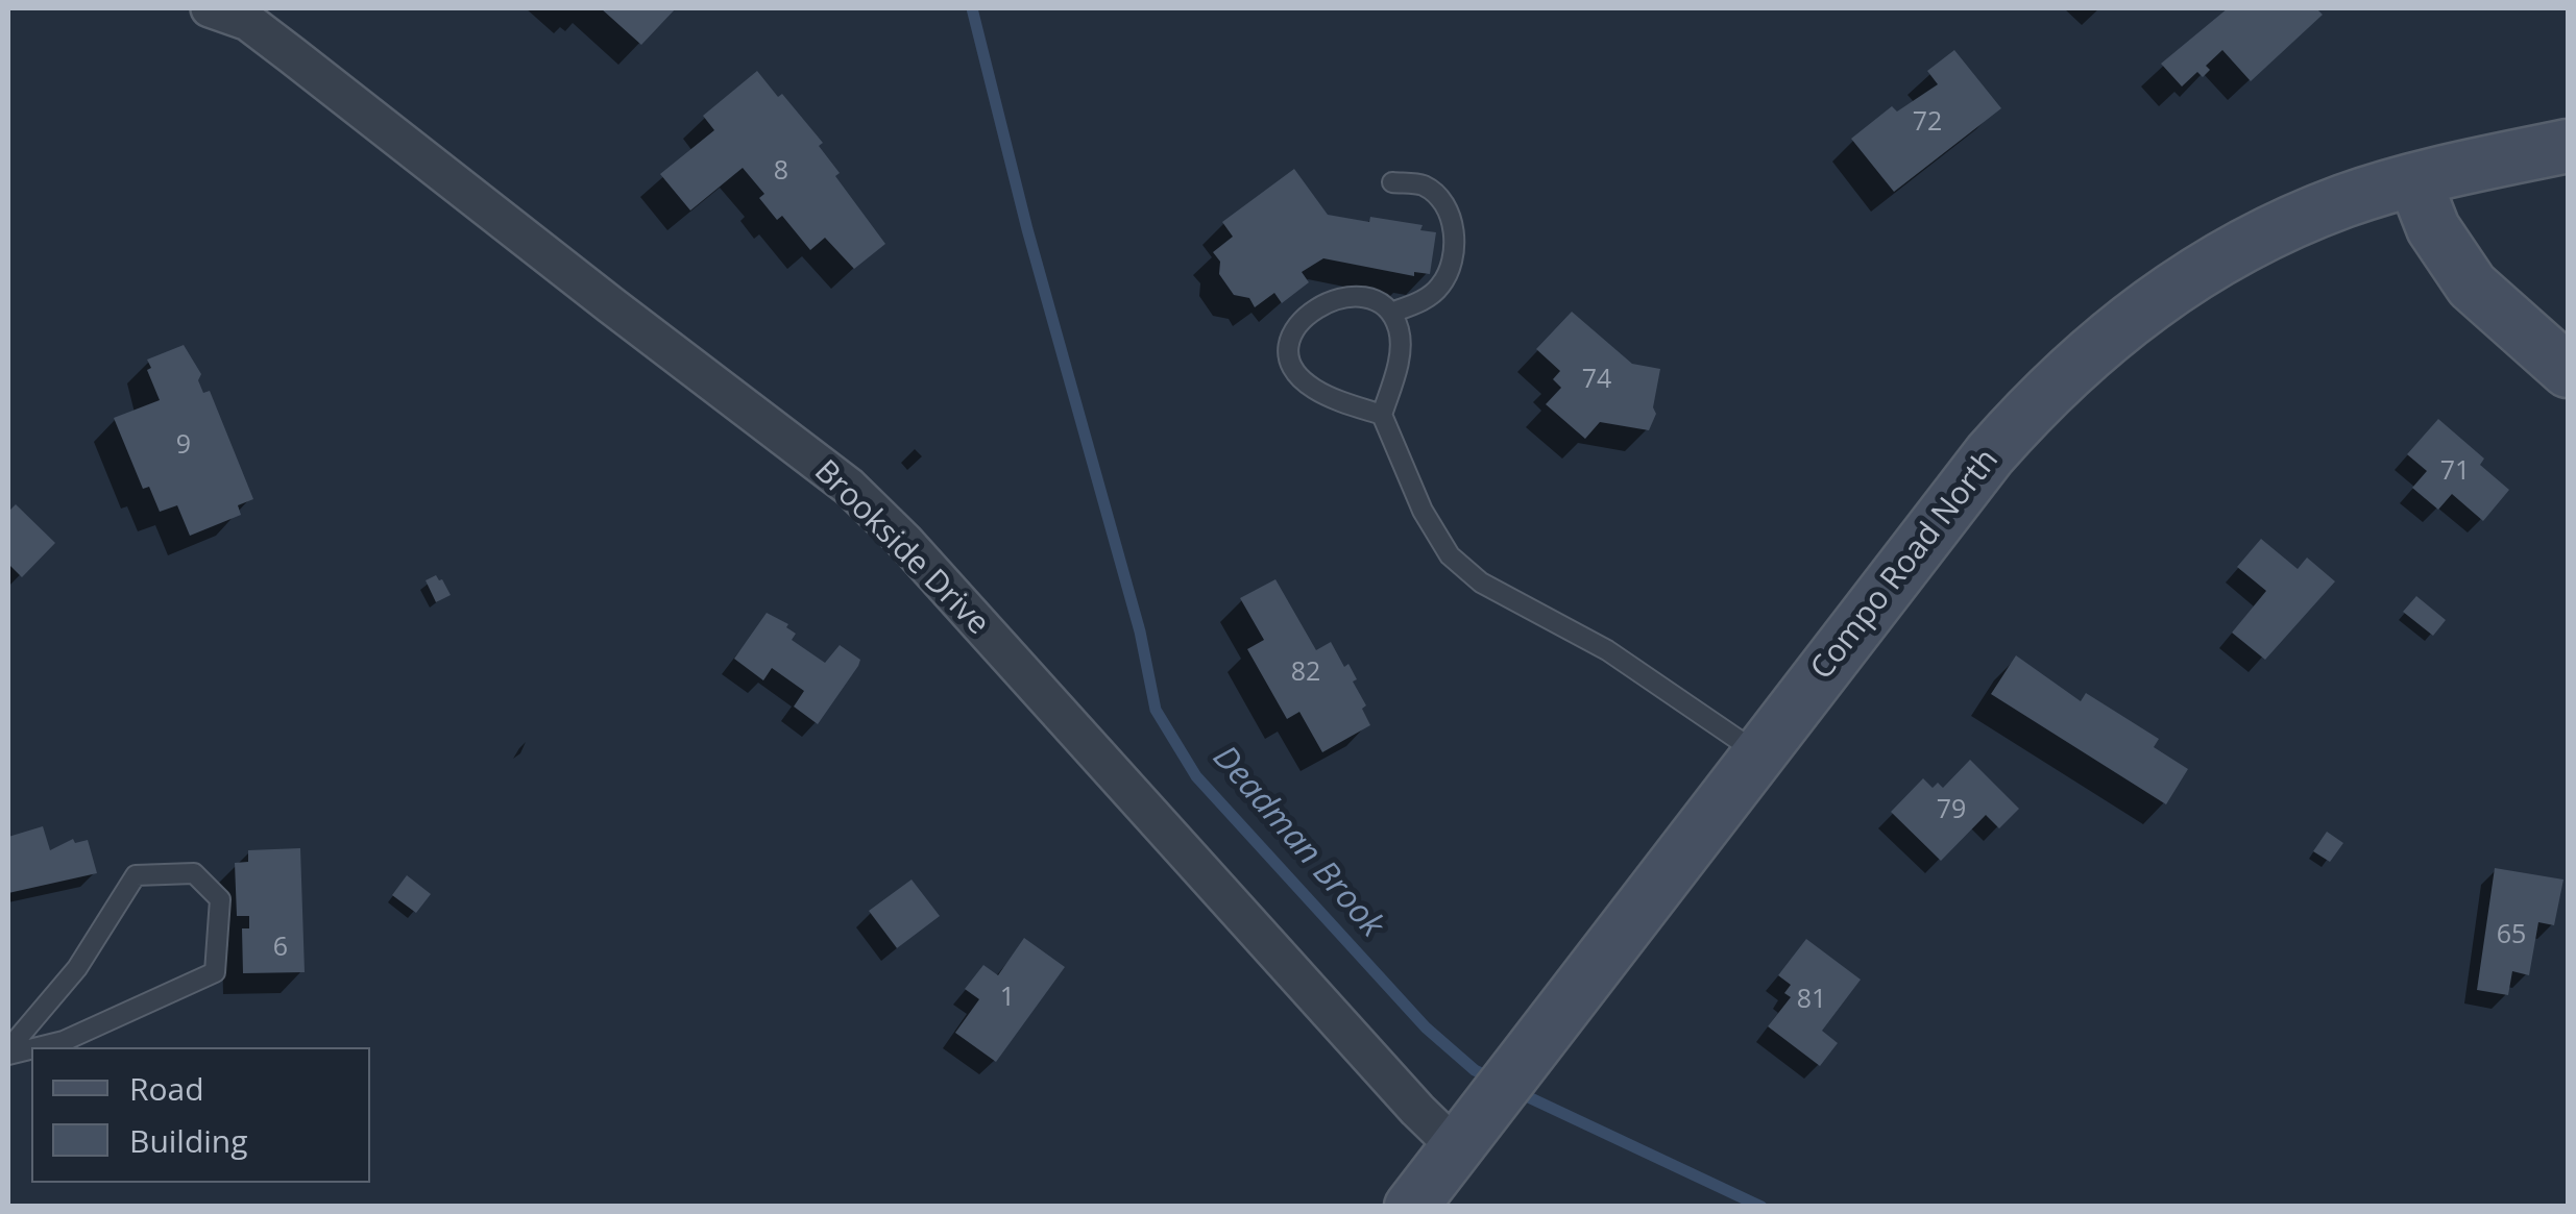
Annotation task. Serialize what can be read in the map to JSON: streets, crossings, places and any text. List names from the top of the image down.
{
  "streets": {
    "main road": ["Compo Road North"],
    "street": ["Brookside Drive"]
  },
  "crossings": [
    ["Brookside Drive", "Compo Road North"]
  ],
  "water": ["Deadman Brook"],
  "house_numbers": [
    "72",
    "8",
    "74",
    "9",
    "71",
    "82",
    "79",
    "65",
    "6",
    "1",
    "81"
  ],
  "legend": ["Road", "Building"]
}
